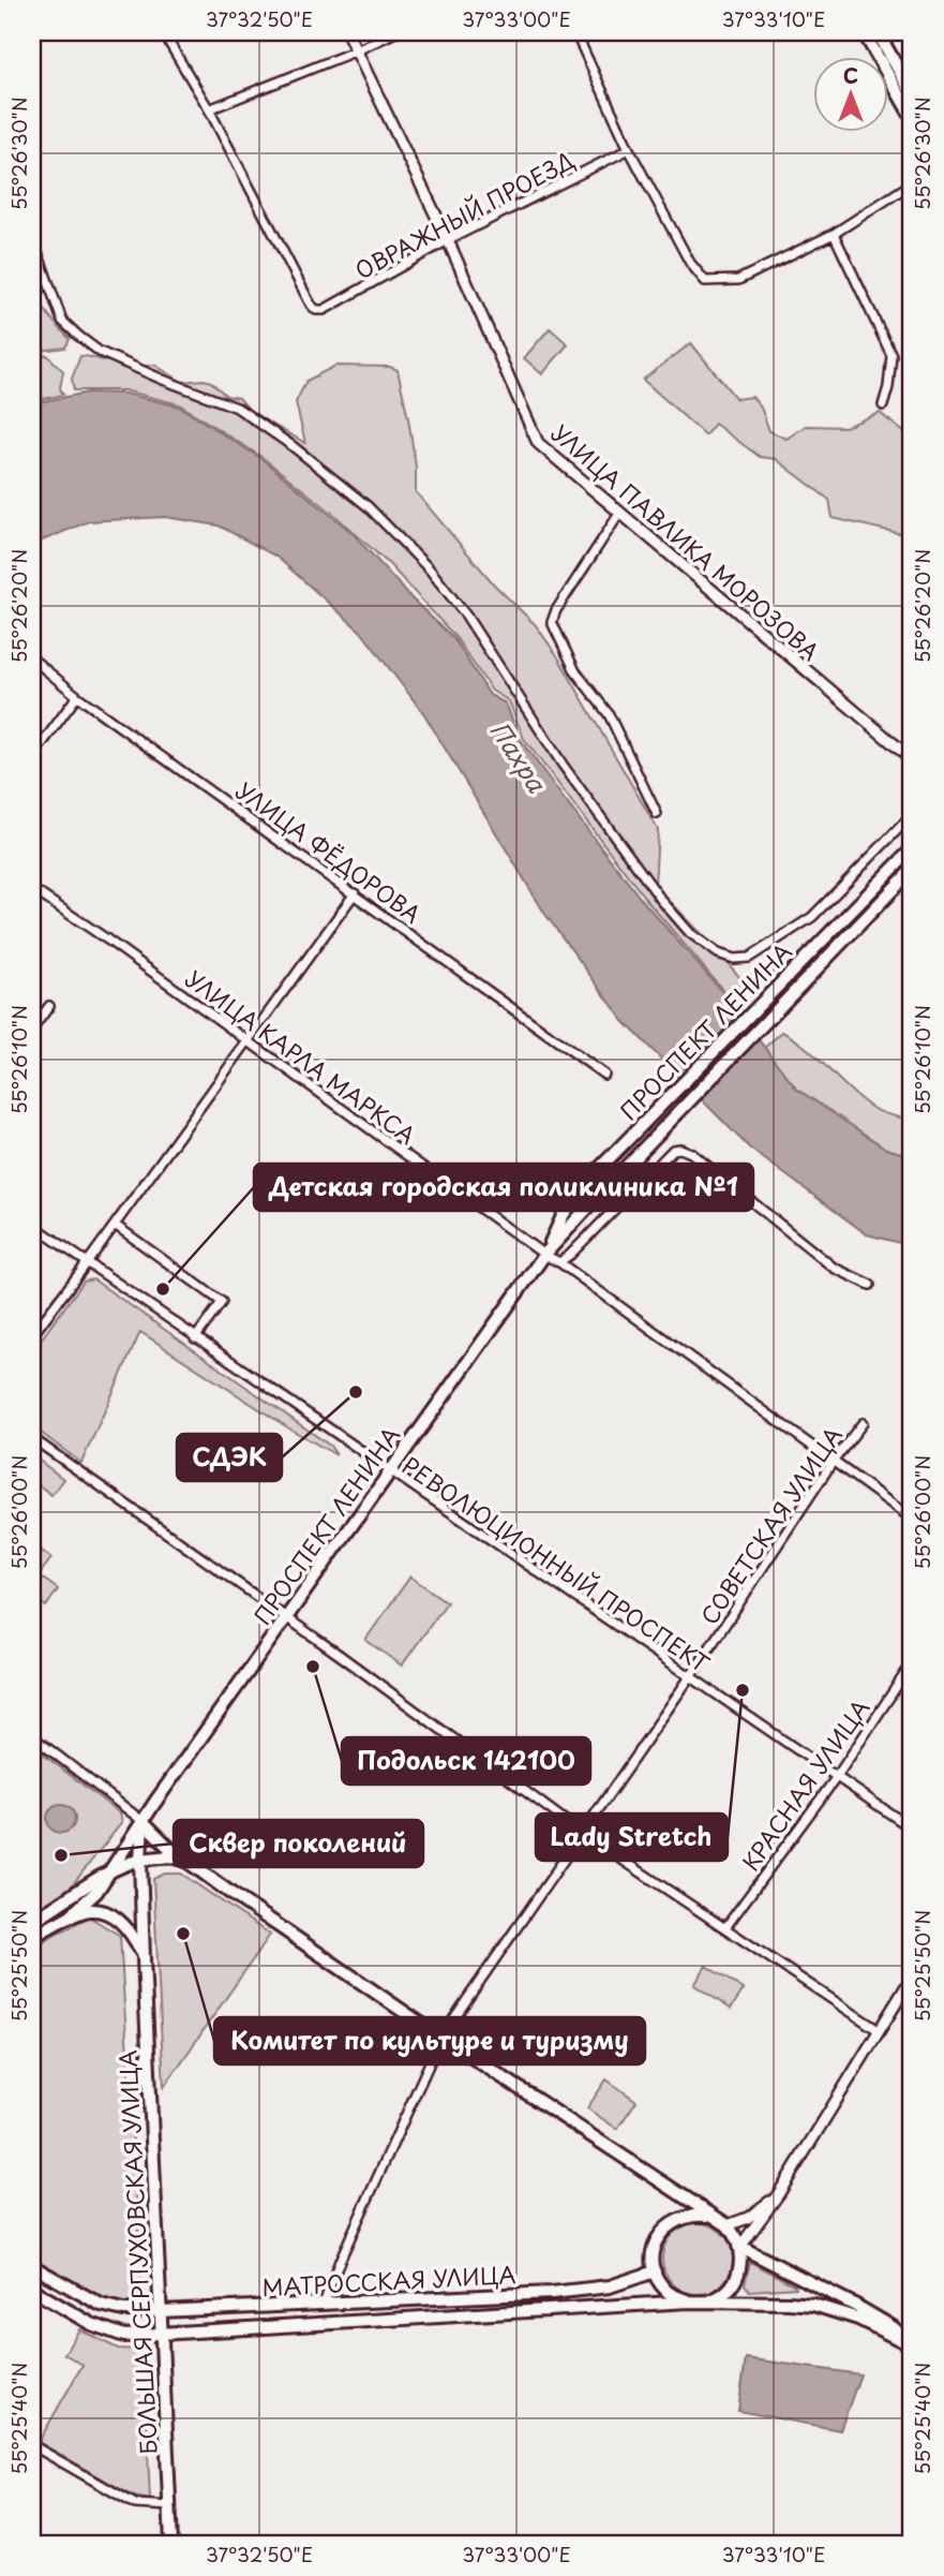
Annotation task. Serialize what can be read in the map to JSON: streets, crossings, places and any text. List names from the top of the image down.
{
  "streets": {
    "main road": ["ПРОСПЕКТ ЛЕНИНА", "БОЛЬШАЯ СЕРПУХОВСКАЯ УЛИЦА", "МАТРОССКАЯ УЛИЦА"],
    "street": [
      "ОВРАЖНЫЙ ПРОЕЗД",
      "УЛИЦА ПАВЛИКА МОРОЗОВА",
      "УЛИЦА ФЁДОРОВА",
      "УЛИЦА КАРЛА МАРКСА",
      "СОВЕТСКАЯ УЛИЦА",
      "РЕВОЛЮЦИОННЫЙ ПРОСПЕКТ",
      "КРАСНАЯ УЛИЦА"
    ]
  },
  "crossings": [
    ["ОВРАЖНЫЙ ПРОЕЗД", "УЛИЦА ПАВЛИКА МОРОЗОВА"],
    ["ПРОСПЕКТ ЛЕНИНА", "УЛИЦА КАРЛА МАРКСА"],
    ["ПРОСПЕКТ ЛЕНИНА", "РЕВОЛЮЦИОННЫЙ ПРОСПЕКТ"],
    ["ПРОСПЕКТ ЛЕНИНА", "БОЛЬШАЯ СЕРПУХОВСКАЯ УЛИЦА"],
    ["УЛИЦА КАРЛА МАРКСА", "СОВЕТСКАЯ УЛИЦА"],
    ["СОВЕТСКАЯ УЛИЦА", "РЕВОЛЮЦИОННЫЙ ПРОСПЕКТ"],
    ["СОВЕТСКАЯ УЛИЦА", "МАТРОССКАЯ УЛИЦА"],
    ["РЕВОЛЮЦИОННЫЙ ПРОСПЕКТ", "КРАСНАЯ УЛИЦА"],
    ["БОЛЬШАЯ СЕРПУХОВСКАЯ УЛИЦА", "МАТРОССКАЯ УЛИЦА"]
  ],
  "water": ["Пахра"],
  "places": [
    "Детская городская поликлиника №1",
    "СДЭК",
    "Подольск 142100",
    "Lady Stretch",
    "Сквер поколений",
    "Комитет по культуре и туризму"
  ],
  "north": "top",
  "coordinates": [
    "37°32'50\"E",
    "37°33'00\"E",
    "37°33'10\"E",
    "55°26'30\"N",
    "55°26'20\"N",
    "55°26'10\"N",
    "55°26'00\"N",
    "55°25'50\"N",
    "55°25'40\"N"
  ]
}
